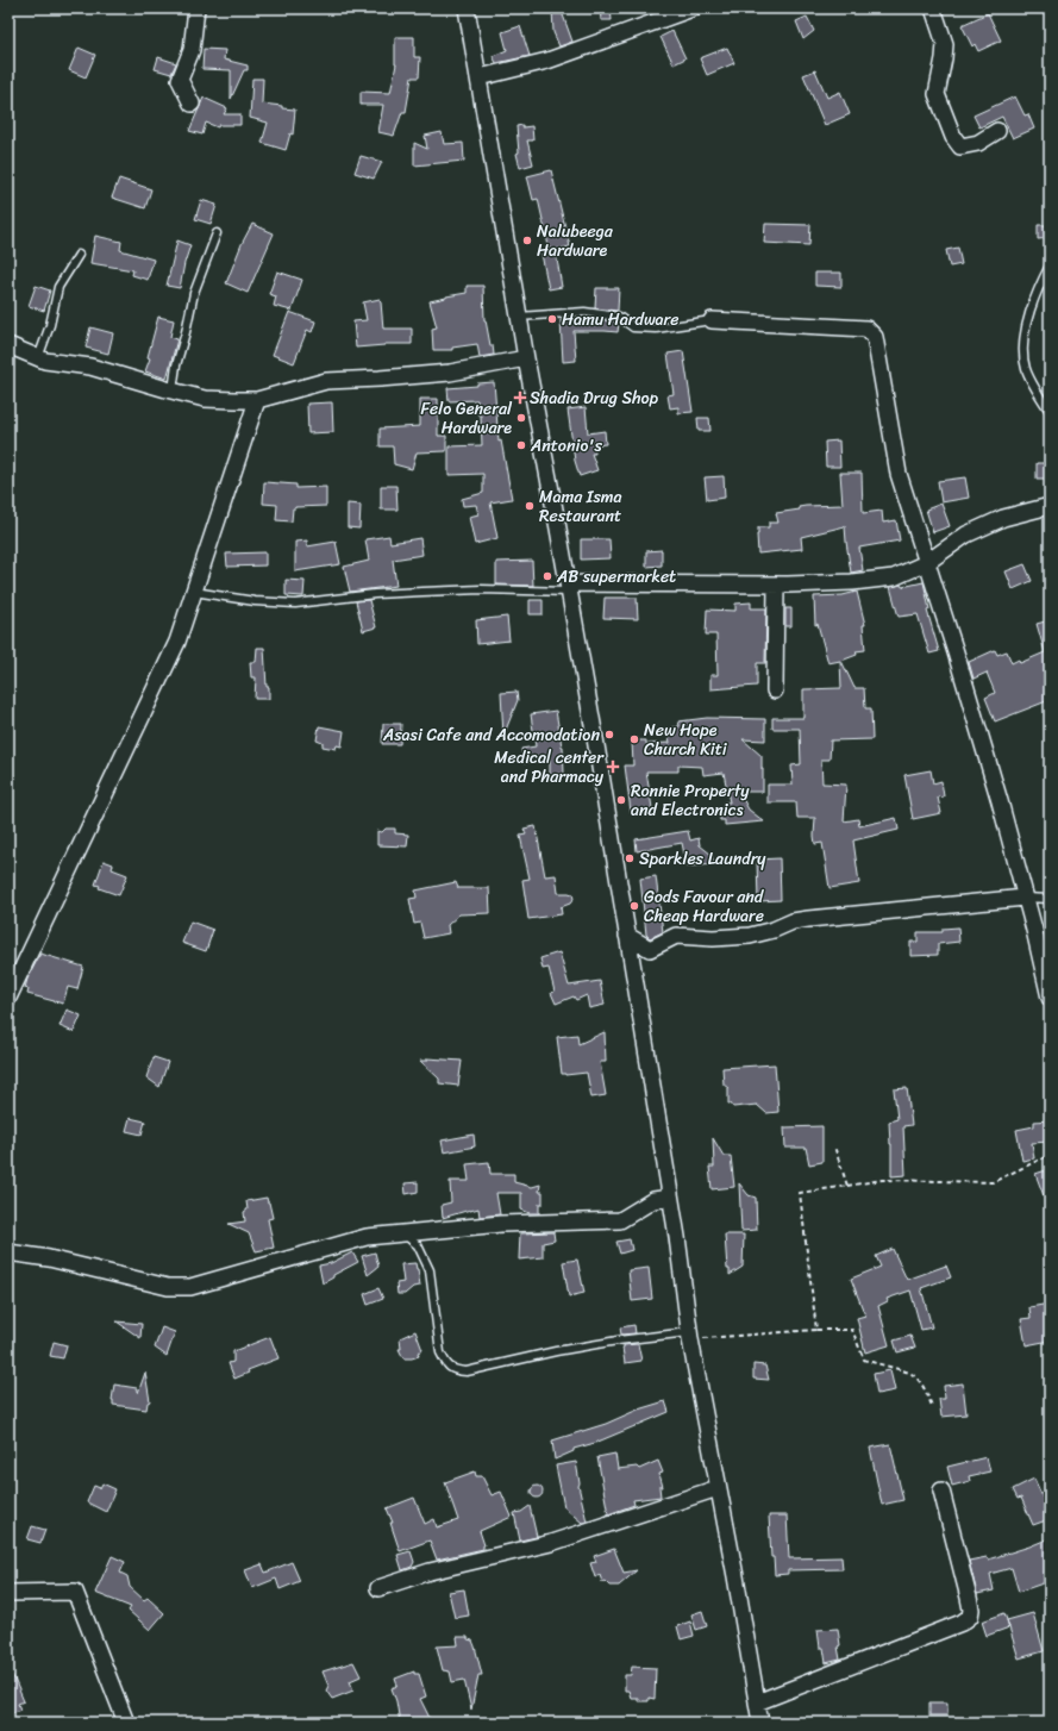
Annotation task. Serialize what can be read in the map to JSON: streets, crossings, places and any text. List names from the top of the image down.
{
  "places": {
    "other": [
      "Nalubeega Hardware",
      "Hamu Hardware",
      "Felo General Hardware",
      "Antonio's",
      "Mama Isma Restaurant",
      "AB supermarket",
      "Asasi Cafe and Accomodation",
      "New Hope Church Kiti",
      "Ronnie Property and Electronics",
      "Sparkles Laundry",
      "Gods Favour and Cheap Hardware"
    ],
    "health": ["Shadia Drug Shop", "Medical center and Pharmacy"]
  }
}
